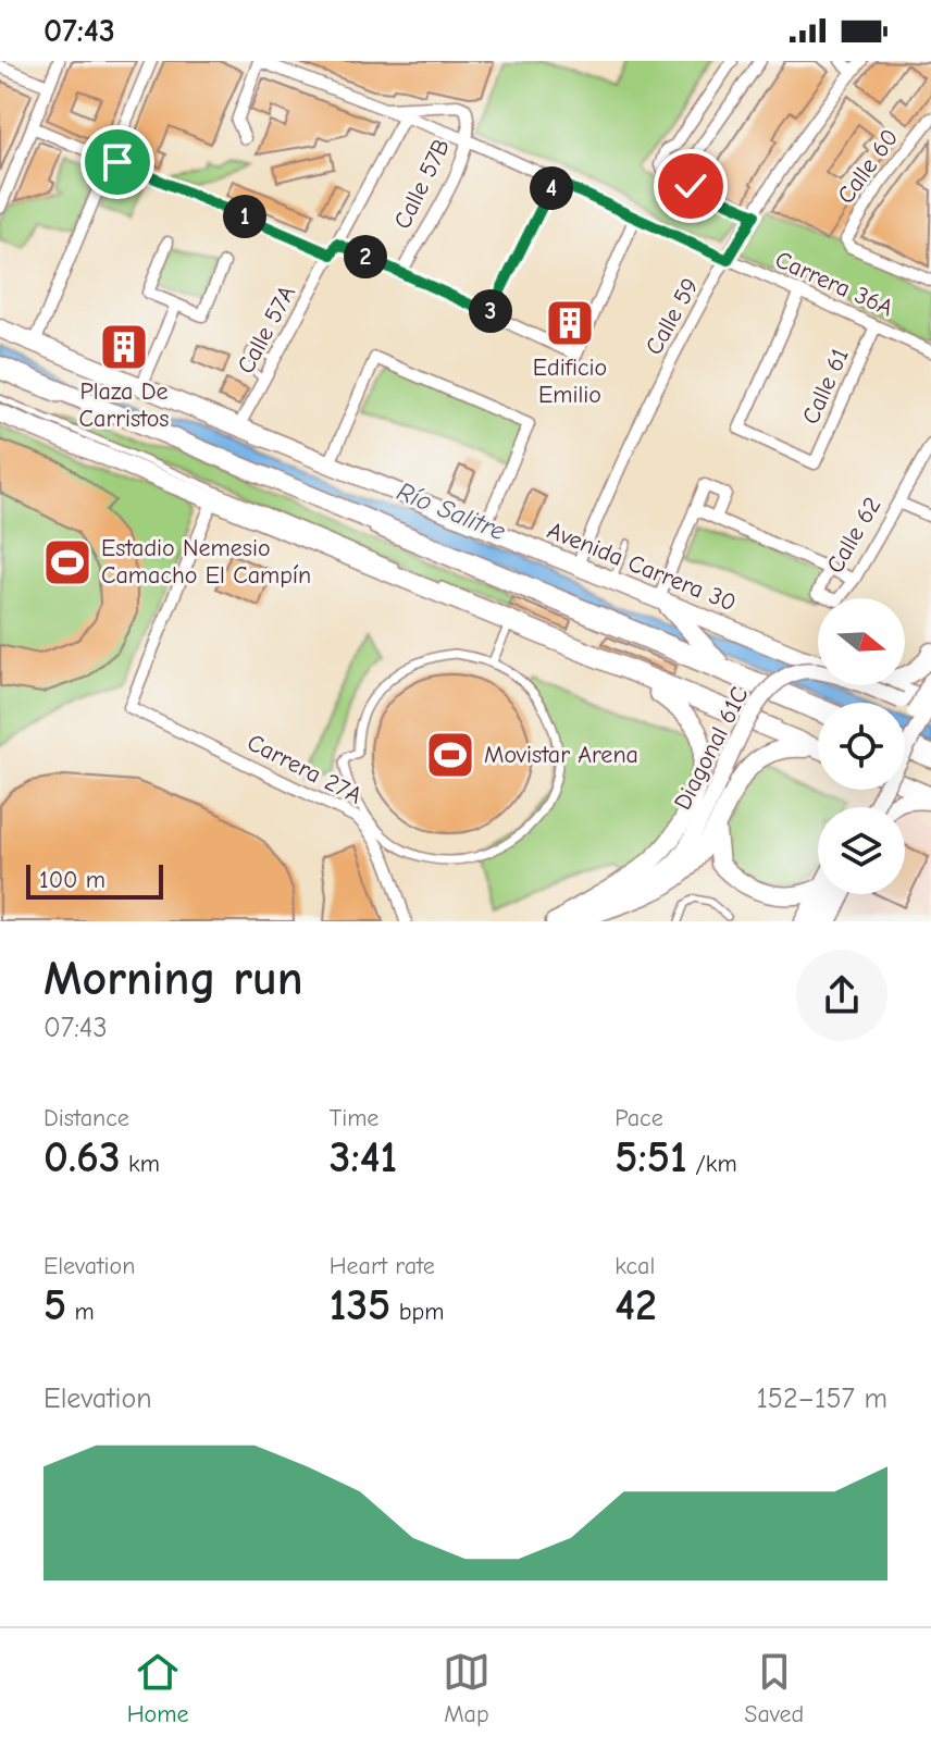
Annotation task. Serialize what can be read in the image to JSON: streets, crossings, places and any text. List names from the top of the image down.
{
  "streets": {
    "highway": ["Avenida Carrera 30"],
    "main road": ["Diagonal 61C"],
    "street": [
      "Calle 60",
      "Calle 57B",
      "Carrera 36A",
      "Calle 59",
      "Calle 57A",
      "Calle 61",
      "Calle 62",
      "Carrera 27A"
    ]
  },
  "crossings": [
    ["Calle 57B", "Carrera 36A"],
    ["Carrera 36A", "Calle 59"],
    ["Carrera 36A", "Calle 57A"],
    ["Carrera 36A", "Calle 61"],
    ["Calle 59", "Avenida Carrera 30"],
    ["Calle 57A", "Avenida Carrera 30"]
  ],
  "water": ["Río Salitre"],
  "places": {
    "building": ["Edificio Emilio", "Plaza De Carristos"],
    "sports": ["Estadio Nemesio Camacho El Campín", "Movistar Arena"]
  },
  "scale_bar": "100 m",
  "north": "right",
  "page": {
    "status": "07:43",
    "pins": [
      "4",
      "1",
      "2",
      "3"
    ],
    "scale": "100 m",
    "heading": ["Morning run", "07:43"],
    "stats": [
      ["Distance", "0.63 km"],
      ["Time", "3:41"],
      ["Pace", "5:51 /km"],
      ["Elevation", "5 m"],
      ["Heart rate", "135 bpm"],
      ["kcal", "42"]
    ],
    "chart": ["Elevation", "152–157 m"],
    "tabs": ["Home", "Map", "Saved"]
  }
}
